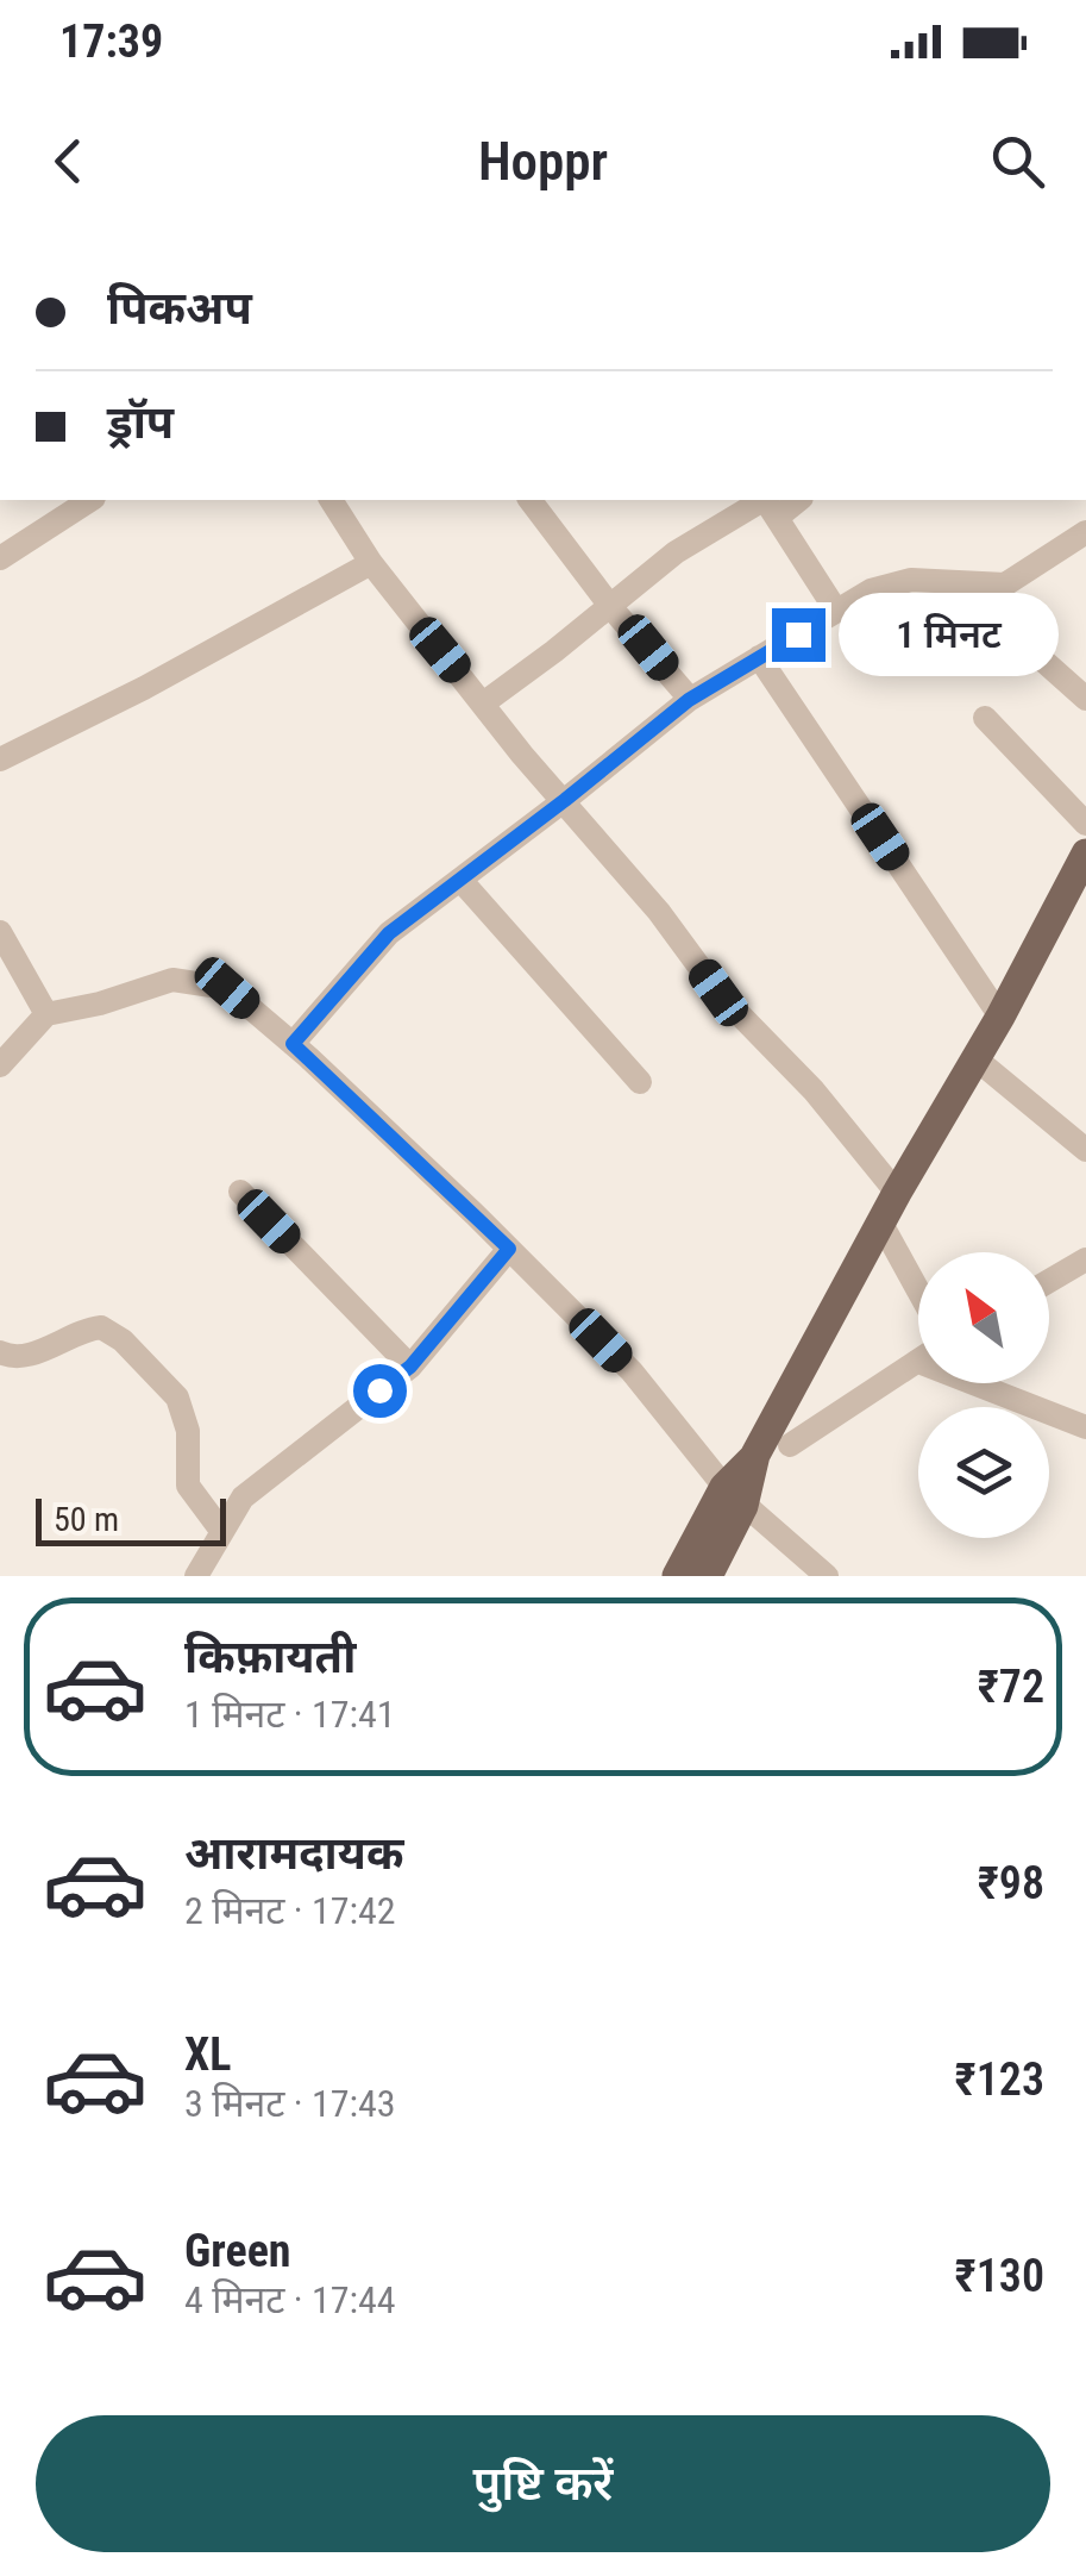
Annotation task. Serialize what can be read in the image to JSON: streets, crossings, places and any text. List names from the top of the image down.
{
  "scale_bar": "50 m",
  "north": "top left",
  "page": {
    "status": "17:39",
    "header": "Hoppr",
    "banner": ["पिकअप", "ड्रॉप"],
    "bubble": "1 मिनट",
    "scale": "50 m",
    "list": [
      {
        "name": "किफ़ायती",
        "note": "1 मिनट · 17:41",
        "value": "₹72"
      },
      {
        "name": "आरामदायक",
        "note": "2 मिनट · 17:42",
        "value": "₹98"
      },
      {
        "name": "XL",
        "note": "3 मिनट · 17:43",
        "value": "₹123"
      },
      {
        "name": "Green",
        "note": "4 मिनट · 17:44",
        "value": "₹130"
      }
    ],
    "buttons": "पुष्टि करें"
  }
}
